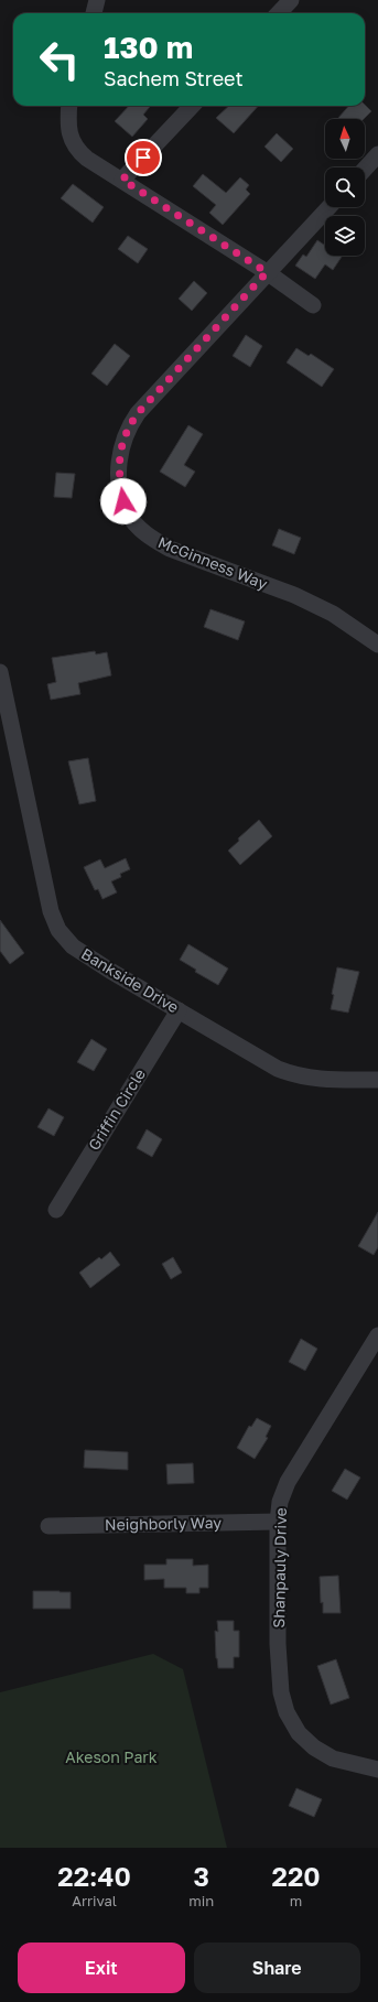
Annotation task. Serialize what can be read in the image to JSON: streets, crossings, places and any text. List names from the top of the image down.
{
  "streets": {
    "street": [
      "McGinness Way",
      "Bankside Drive",
      "Griffin Circle",
      "Neighborly Way",
      "Shanpauly Drive"
    ]
  },
  "crossings": [
    ["Bankside Drive", "Griffin Circle"],
    ["Neighborly Way", "Shanpauly Drive"]
  ],
  "parks": ["Akeson Park"],
  "north": "top",
  "page": {
    "turn": ["130 m", "Sachem Street"],
    "eta": [
      "22:40",
      "Arrival",
      "3",
      "min",
      "220",
      "m"
    ],
    "buttons": ["Exit", "Share"]
  }
}
